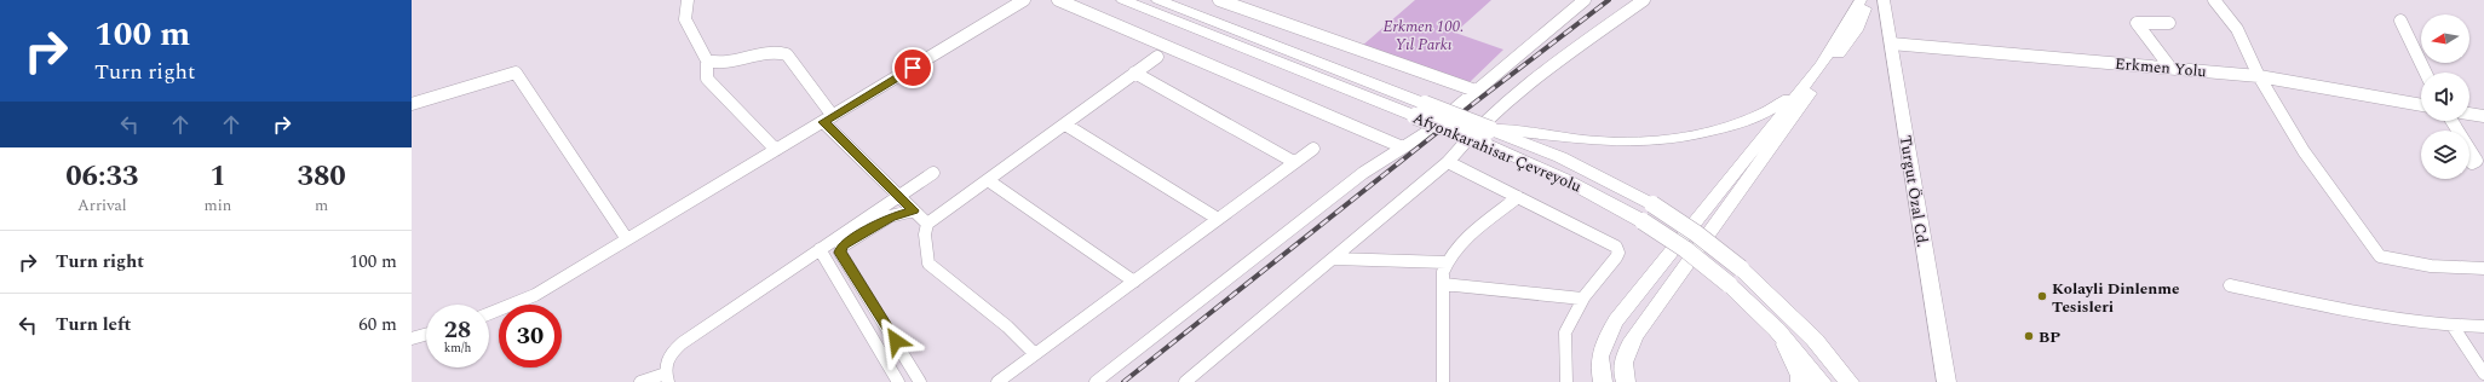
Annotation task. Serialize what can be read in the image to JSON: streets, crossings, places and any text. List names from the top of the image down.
{
  "streets": {
    "highway": ["Afyonkarahisar Çevreyolu"],
    "main road": ["Turgut Özal Cd."],
    "street": ["Erkmen Yolu"]
  },
  "crossings": [
    ["Erkmen Yolu", "Turgut Özal Cd."]
  ],
  "parks": ["Erkmen 100. Yıl Parkı"],
  "places": ["Kolayli Dinlenme Tesisleri", "BP"],
  "north": "left",
  "page": {
    "turn": ["100 m", "Turn right"],
    "eta": [
      "06:33",
      "Arrival",
      "1",
      "min",
      "380",
      "m"
    ],
    "list": [
      {
        "name": "Turn right",
        "value": "100 m"
      },
      {
        "name": "Turn left",
        "value": "60 m"
      }
    ],
    "speed": "28 km/h",
    "limit": "30"
  }
}
